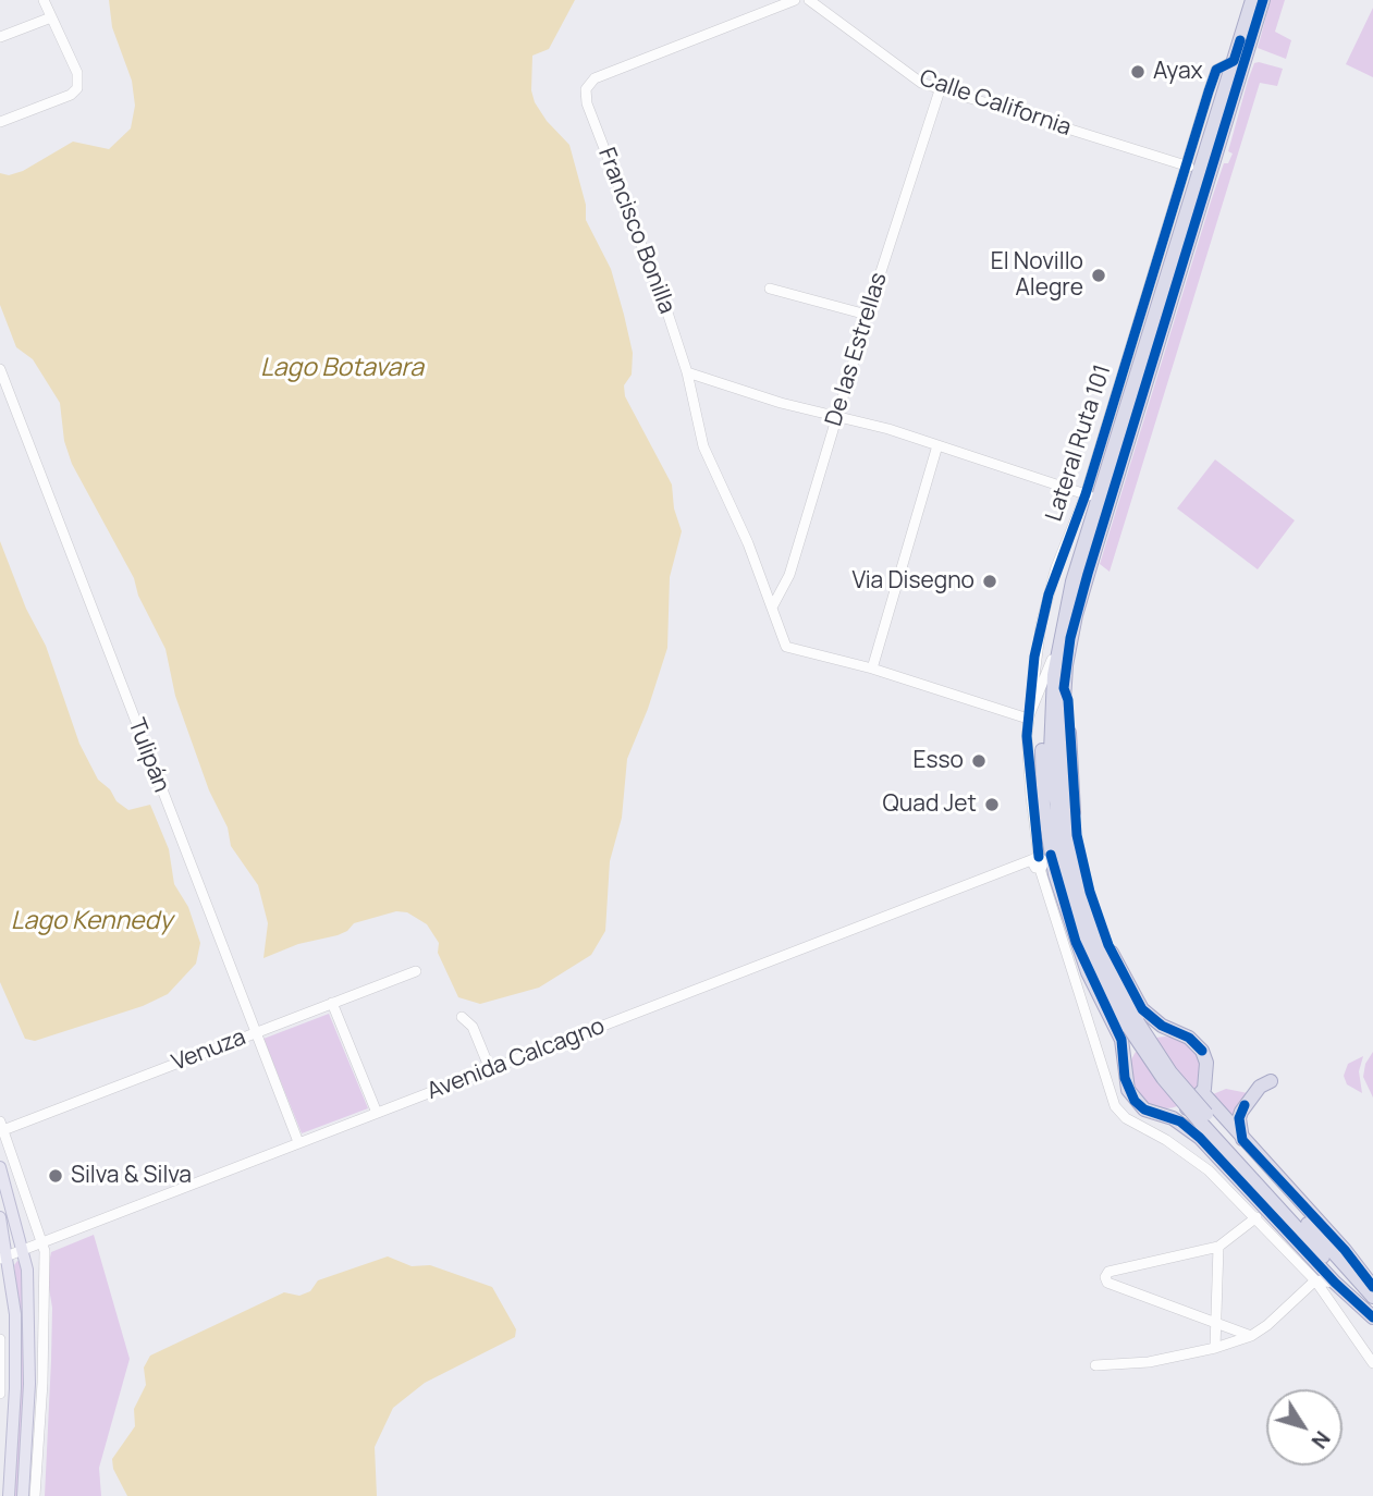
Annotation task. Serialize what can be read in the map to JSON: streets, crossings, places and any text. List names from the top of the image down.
{
  "streets": {
    "street": [
      "Calle California",
      "Francisco Bonilla",
      "De las Estrellas",
      "Lateral Ruta 101",
      "Tulipán",
      "Venuza",
      "Avenida Calcagno"
    ]
  },
  "crossings": [
    ["Calle California", "De las Estrellas"],
    ["Calle California", "Lateral Ruta 101"],
    ["Francisco Bonilla", "De las Estrellas"],
    ["Lateral Ruta 101", "Avenida Calcagno"],
    ["Tulipán", "Venuza"],
    ["Tulipán", "Avenida Calcagno"]
  ],
  "water": ["Lago Botavara", "Lago Kennedy"],
  "places": [
    "Ayax",
    "El Novillo Alegre",
    "Via Disegno",
    "Esso",
    "Quad Jet",
    "Silva & Silva"
  ],
  "north": "bottom right"
}
